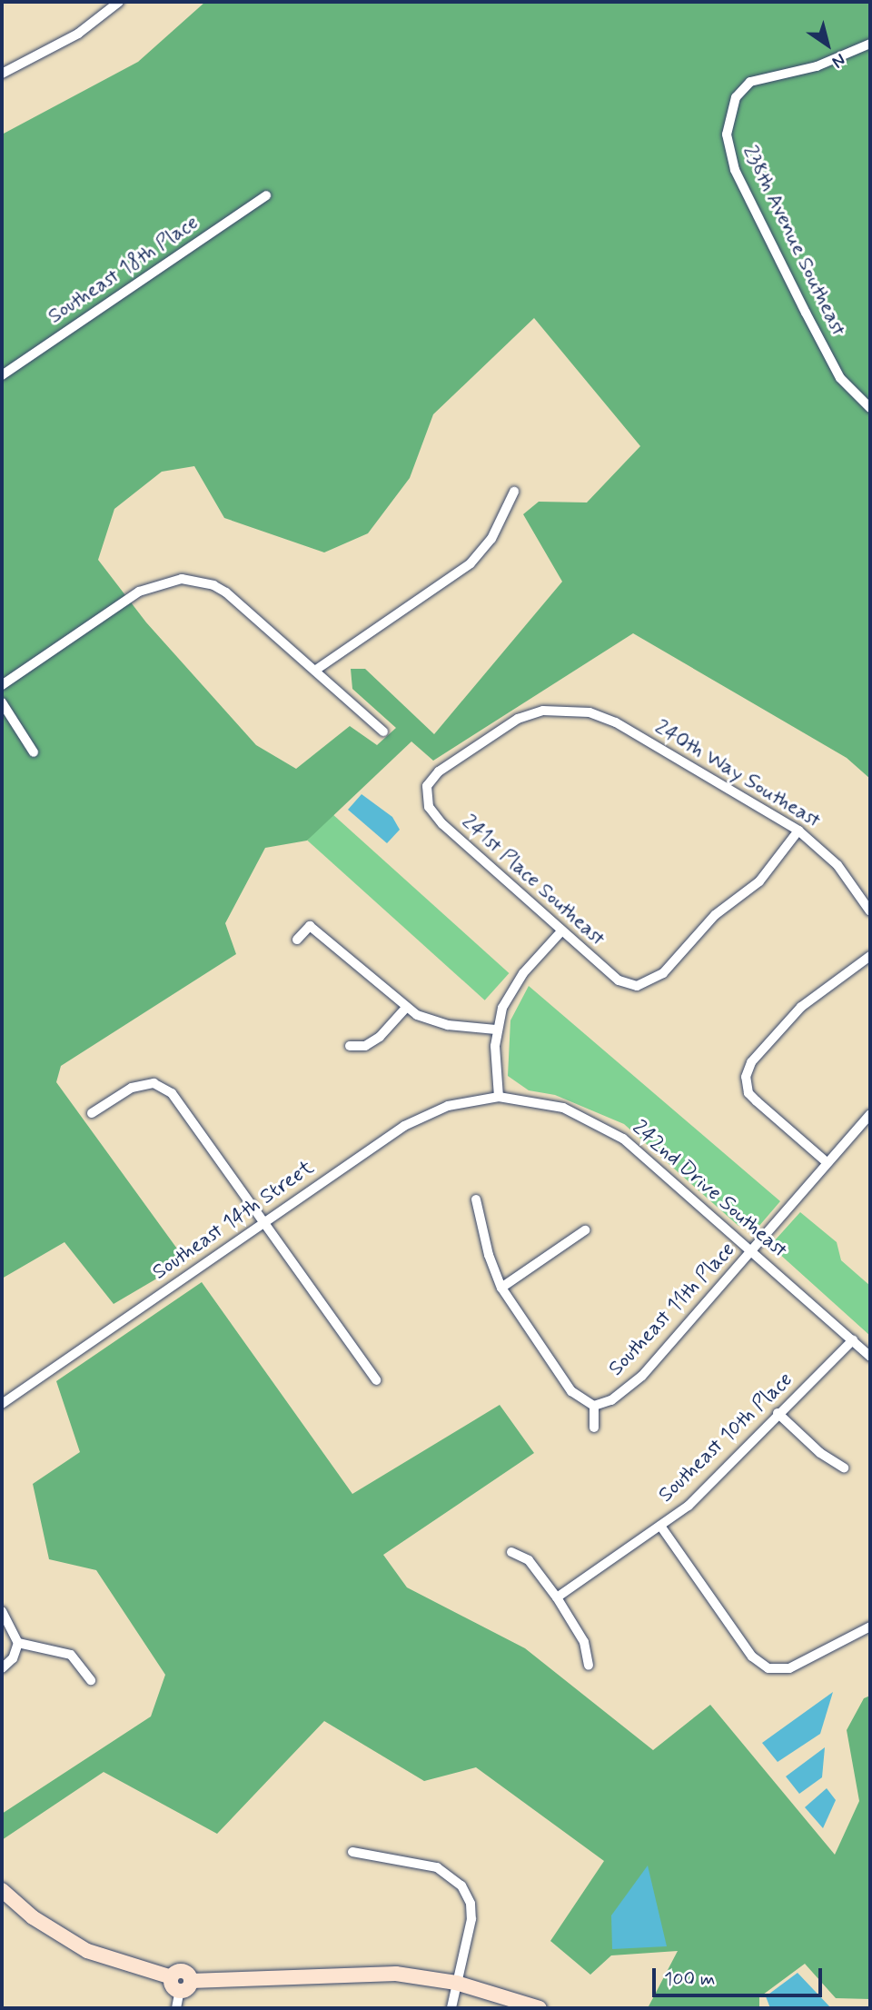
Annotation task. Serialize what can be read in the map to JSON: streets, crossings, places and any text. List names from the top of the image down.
{
  "streets": {
    "street": [
      "238th Avenue Southeast",
      "Southeast 18th Place",
      "240th Way Southeast",
      "241st Place Southeast",
      "242nd Drive Southeast",
      "Southeast 14th Street",
      "Southeast 11th Place",
      "Southeast 10th Place"
    ]
  },
  "crossings": [
    ["240th Way Southeast", "241st Place Southeast"],
    ["242nd Drive Southeast", "Southeast 14th Street"],
    ["242nd Drive Southeast", "Southeast 11th Place"],
    ["242nd Drive Southeast", "Southeast 10th Place"]
  ],
  "scale_bar": "100 m",
  "north": "bottom right"
}
